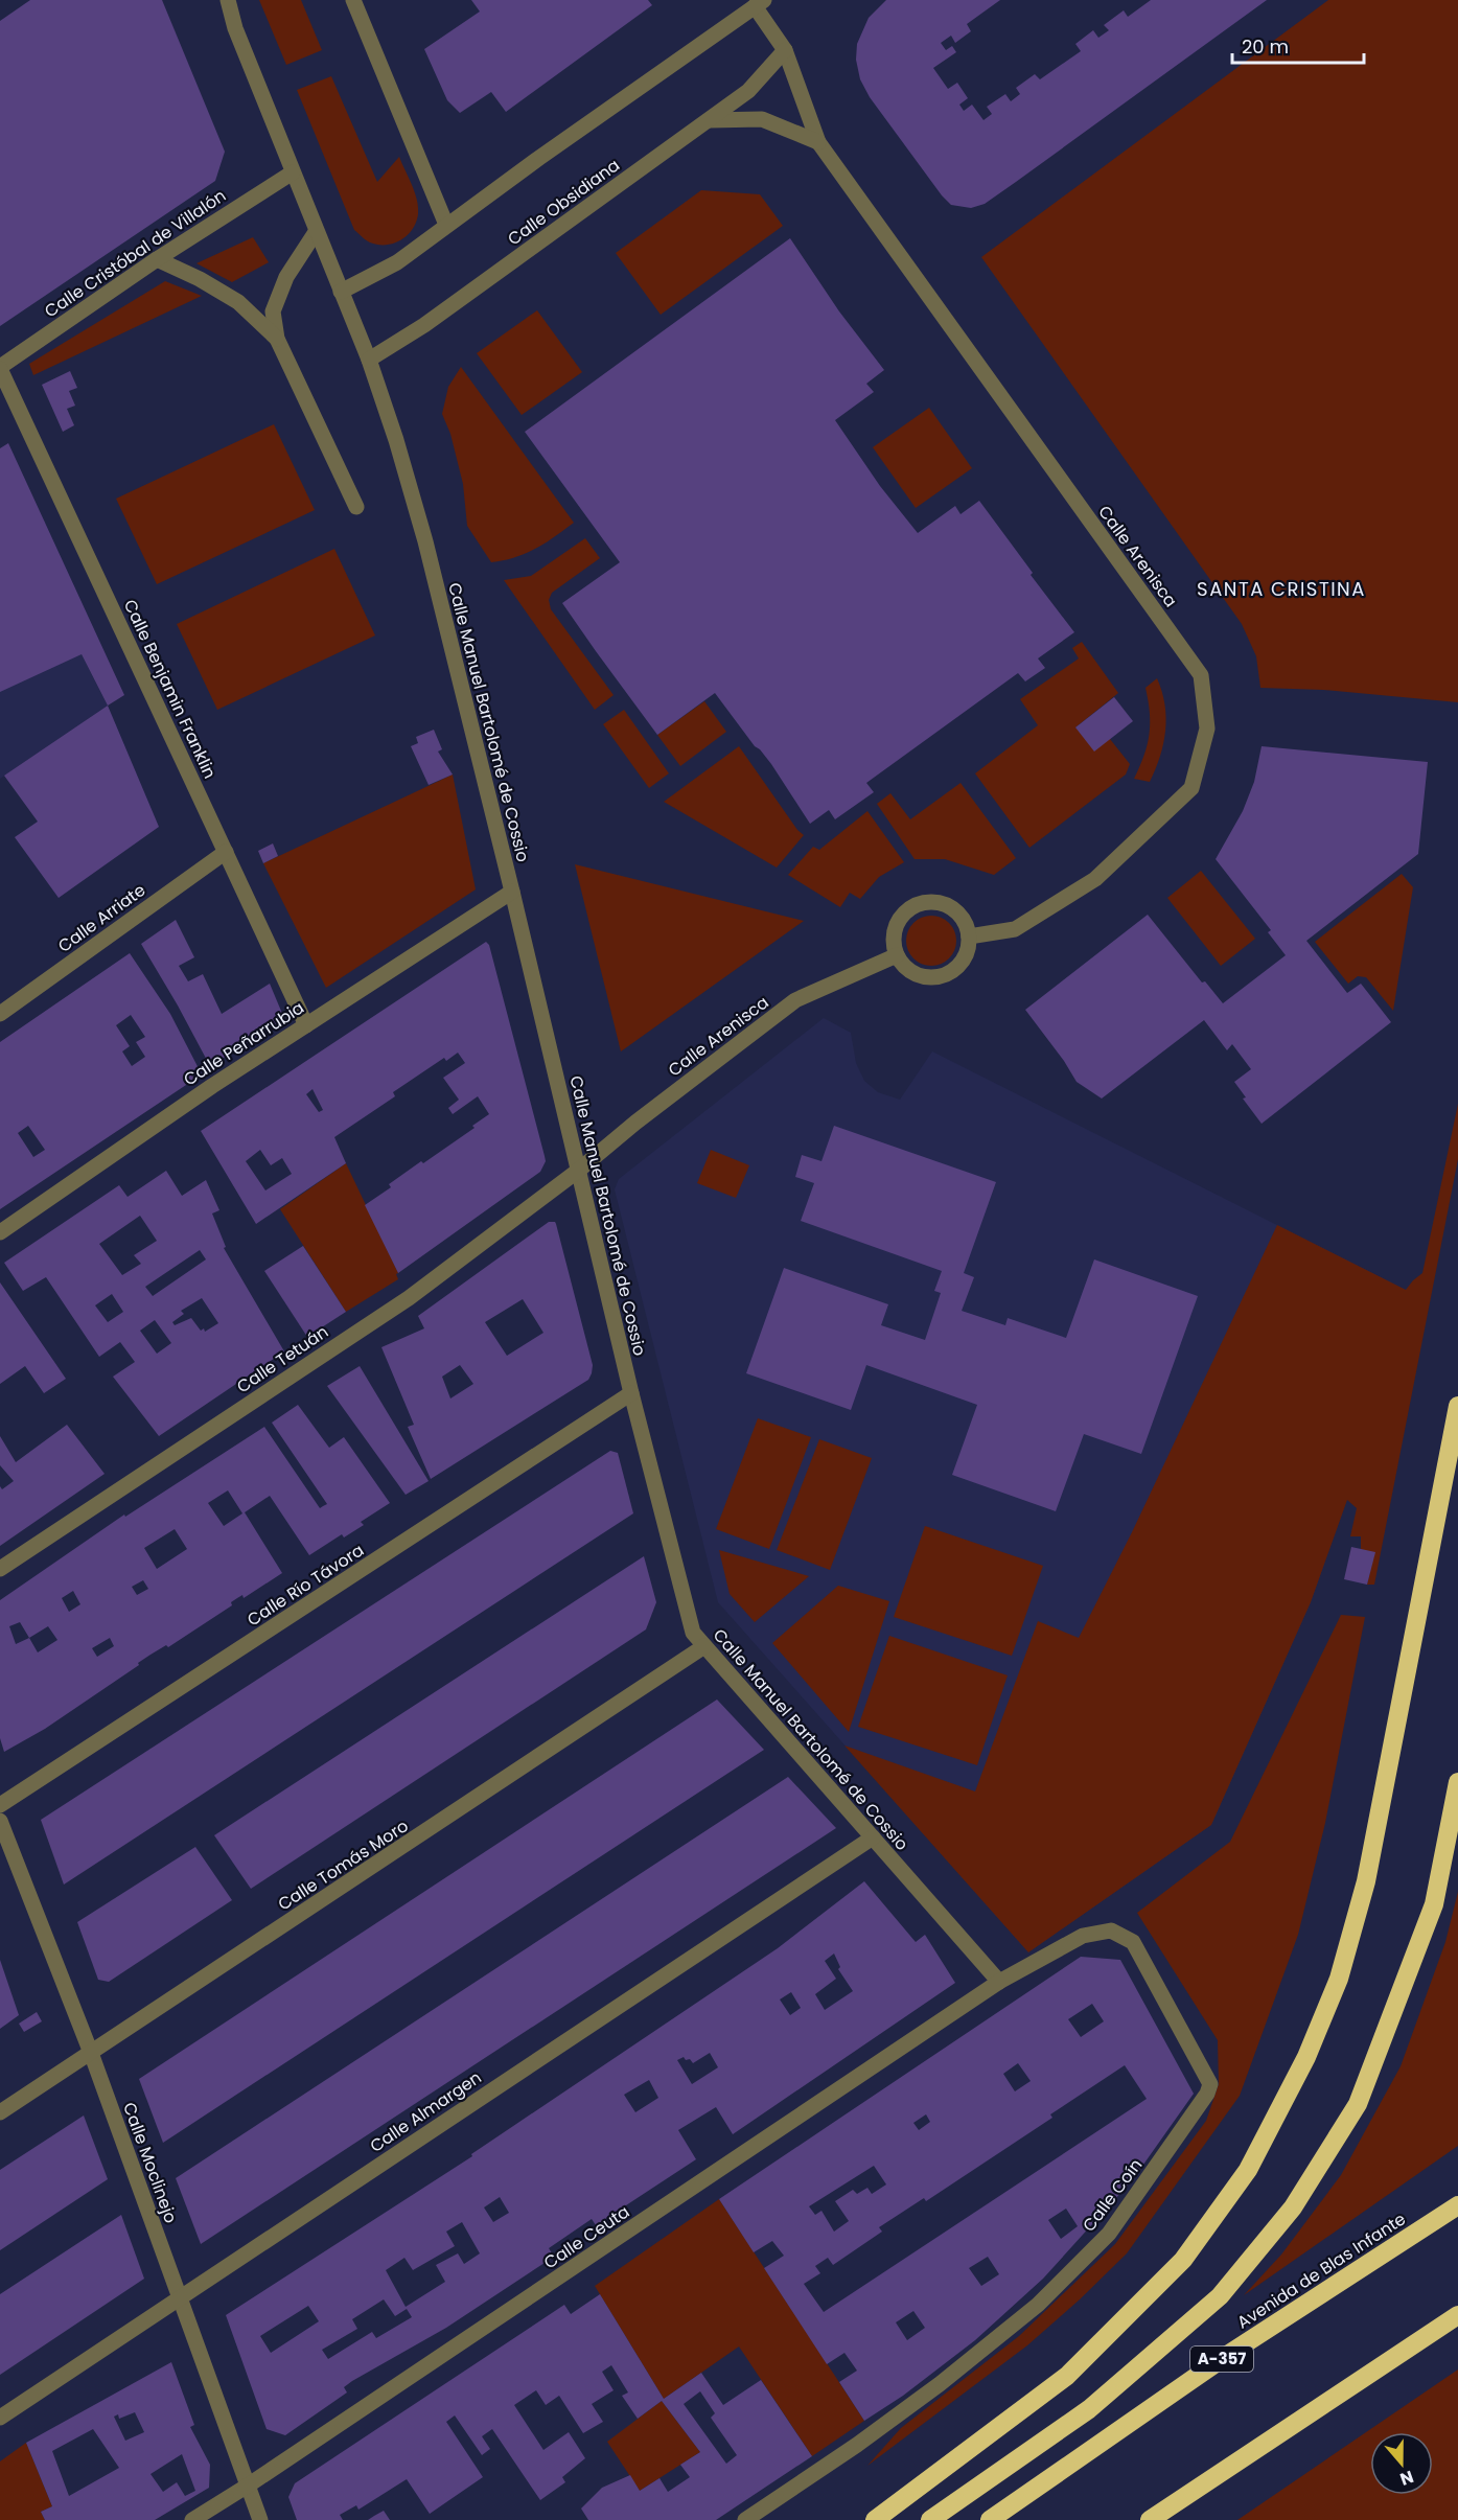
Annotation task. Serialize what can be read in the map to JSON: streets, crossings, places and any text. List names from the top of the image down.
{
  "streets": {
    "highway": ["Avenida de Blas Infante", "A-357"],
    "street": [
      "Calle Obsidiana",
      "Calle Cristóbal de Villalón",
      "Calle Arenisca",
      "Calle Benjamin Franklin",
      "Calle Manuel Bartolomé de Cossio",
      "Calle Arriate",
      "Calle Peñarrubia",
      "Calle Tetuán",
      "Calle Río Távora",
      "Calle Tomás Moro",
      "Calle Almargen",
      "Calle Moclinejo",
      "Calle Coín",
      "Calle Ceuta"
    ]
  },
  "crossings": [
    ["Calle Obsidiana", "Calle Arenisca"],
    ["Calle Obsidiana", "Calle Manuel Bartolomé de Cossio"],
    ["Calle Cristóbal de Villalón", "Calle Benjamin Franklin"],
    ["Calle Arenisca", "Calle Manuel Bartolomé de Cossio"],
    ["Calle Arenisca", "Calle Tetuán"],
    ["Calle Benjamin Franklin", "Calle Arriate"],
    ["Calle Benjamin Franklin", "Calle Peñarrubia"],
    ["Calle Manuel Bartolomé de Cossio", "Calle Peñarrubia"],
    ["Calle Manuel Bartolomé de Cossio", "Calle Tetuán"],
    ["Calle Manuel Bartolomé de Cossio", "Calle Río Távora"],
    ["Calle Manuel Bartolomé de Cossio", "Calle Tomás Moro"],
    ["Calle Manuel Bartolomé de Cossio", "Calle Almargen"],
    ["Calle Manuel Bartolomé de Cossio", "Calle Coín"],
    ["Calle Manuel Bartolomé de Cossio", "Calle Ceuta"],
    ["Calle Tomás Moro", "Calle Moclinejo"],
    ["Calle Almargen", "Calle Moclinejo"],
    ["Calle Moclinejo", "Calle Ceuta"],
    ["Calle Coín", "Calle Ceuta"]
  ],
  "districts": ["SANTA CRISTINA"],
  "scale_bar": "20 m",
  "north": "bottom"
}
